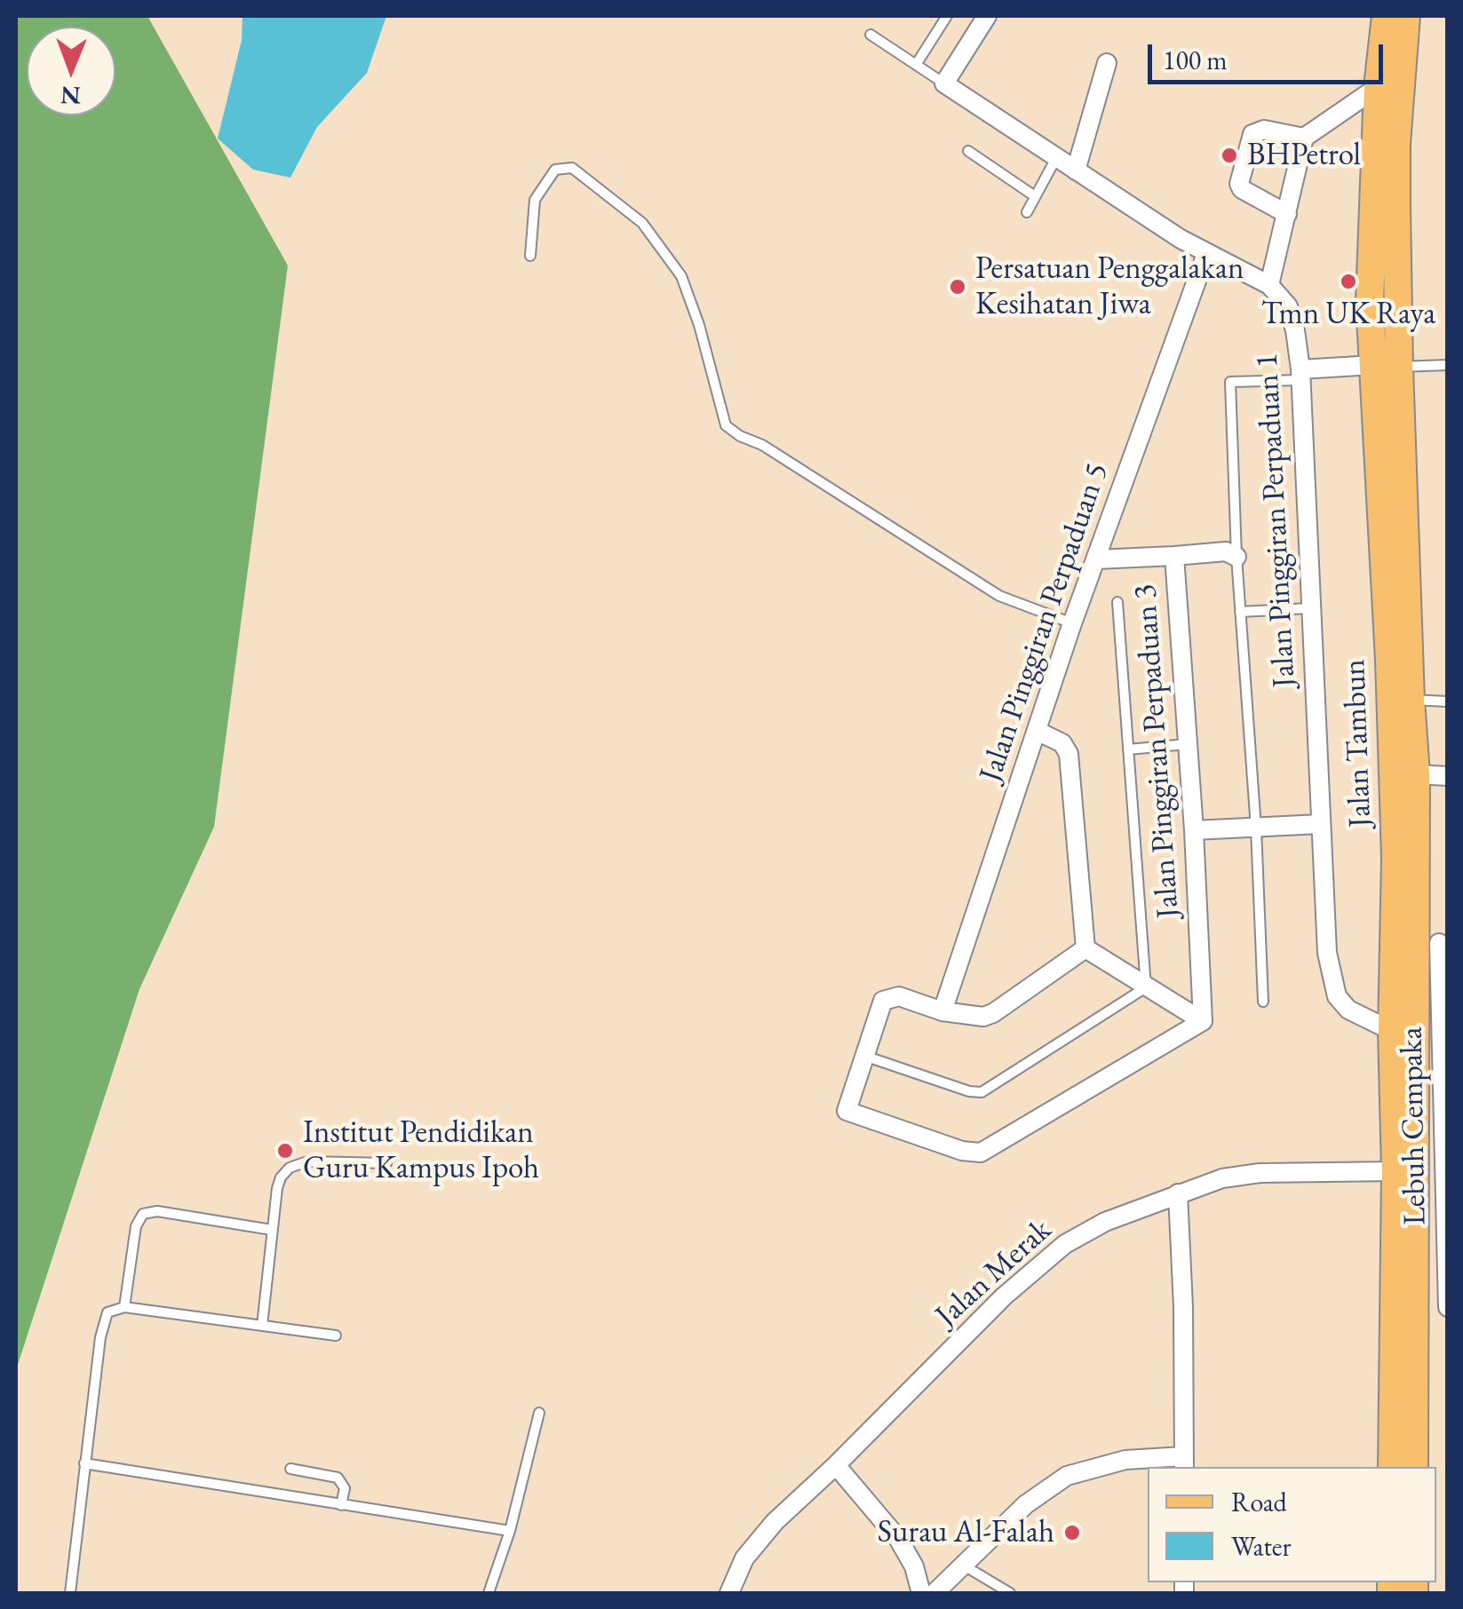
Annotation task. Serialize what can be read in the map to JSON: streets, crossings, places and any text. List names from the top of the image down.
{
  "streets": {
    "main road": ["Jalan Tambun"],
    "street": [
      "Jalan Pinggiran Perpaduan 1",
      "Jalan Pinggiran Perpaduan 5",
      "Jalan Pinggiran Perpaduan 3",
      "Lebuh Cempaka",
      "Jalan Merak"
    ]
  },
  "crossings": [
    ["Jalan Pinggiran Perpaduan 1", "Jalan Tambun"],
    ["Jalan Pinggiran Perpaduan 5", "Jalan Pinggiran Perpaduan 3"],
    ["Jalan Tambun", "Lebuh Cempaka"],
    ["Jalan Tambun", "Jalan Merak"]
  ],
  "places": [
    "BHPetrol",
    "Tmn UK Raya",
    "Persatuan Penggalakan Kesihatan Jiwa",
    "Institut Pendidikan Guru Kampus Ipoh",
    "Surau Al-Falah"
  ],
  "legend": ["Road", "Water"],
  "scale_bar": "100 m",
  "north": "bottom"
}
